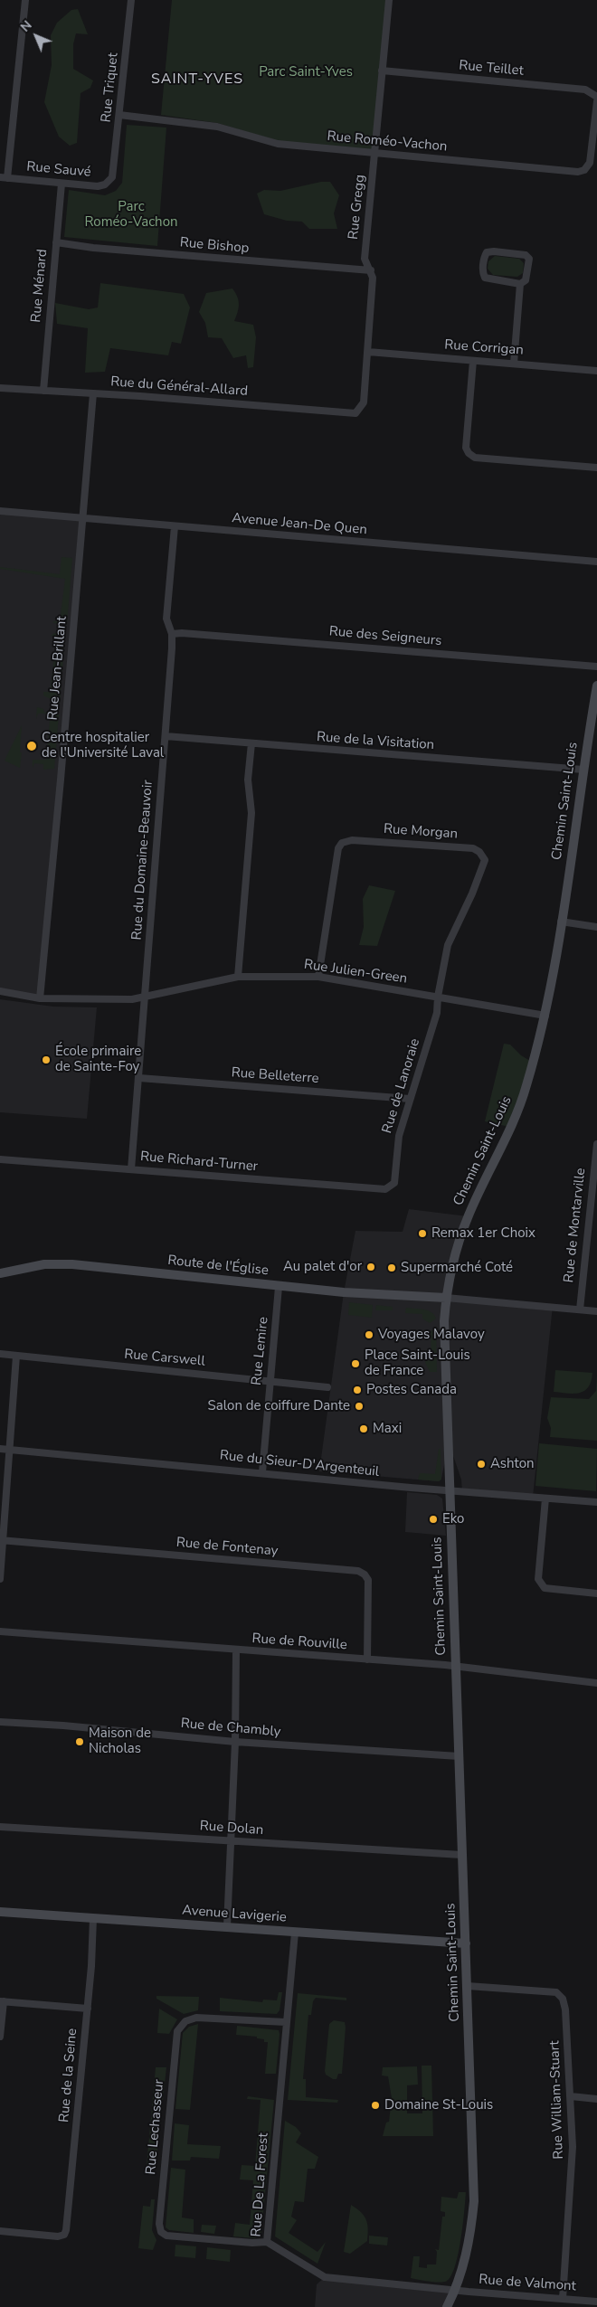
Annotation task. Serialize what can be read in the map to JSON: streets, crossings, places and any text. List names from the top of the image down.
{
  "streets": {
    "street": [
      "Rue Teillet",
      "Rue Triquet",
      "Rue Roméo-Vachon",
      "Rue Sauvé",
      "Rue Gregg",
      "Rue Bishop",
      "Rue Ménard",
      "Rue Corrigan",
      "Rue du Général-Allard",
      "Avenue Jean-De Quen",
      "Rue des Seigneurs",
      "Rue Jean-Brillant",
      "Rue de la Visitation",
      "Chemin Saint-Louis",
      "Rue Morgan",
      "Rue du Domaine-Beauvoir",
      "Rue Julien-Green",
      "Rue Belleterre",
      "Rue de Lanoraie",
      "Rue Richard-Turner",
      "Rue de Montarville",
      "Route de l'Église",
      "Rue Lemire",
      "Rue Carswell",
      "Rue du Sieur-D'Argenteuil",
      "Rue de Fontenay",
      "Rue de Rouville",
      "Rue de Chambly",
      "Rue Dolan",
      "Avenue Lavigerie",
      "Rue de la Seine",
      "Rue William-Stuart",
      "Rue Lechasseur",
      "Rue De La Forest",
      "Rue de Valmont"
    ]
  },
  "crossings": [
    ["Rue Teillet", "Rue Gregg"],
    ["Rue Triquet", "Rue Roméo-Vachon"],
    ["Rue Triquet", "Rue Sauvé"],
    ["Rue Roméo-Vachon", "Rue Gregg"],
    ["Rue Sauvé", "Rue Ménard"],
    ["Rue Gregg", "Rue Bishop"],
    ["Rue Gregg", "Rue Corrigan"],
    ["Rue Gregg", "Rue du Général-Allard"],
    ["Rue Bishop", "Rue Ménard"],
    ["Rue Ménard", "Rue du Général-Allard"],
    ["Rue du Général-Allard", "Rue Jean-Brillant"],
    ["Avenue Jean-De Quen", "Rue Jean-Brillant"],
    ["Avenue Jean-De Quen", "Rue du Domaine-Beauvoir"],
    ["Rue des Seigneurs", "Rue du Domaine-Beauvoir"],
    ["Rue Jean-Brillant", "Rue Julien-Green"],
    ["Rue de la Visitation", "Chemin Saint-Louis"],
    ["Rue de la Visitation", "Rue du Domaine-Beauvoir"],
    ["Chemin Saint-Louis", "Rue Julien-Green"],
    ["Chemin Saint-Louis", "Route de l'Église"],
    ["Chemin Saint-Louis", "Rue du Sieur-D'Argenteuil"],
    ["Chemin Saint-Louis", "Rue de Rouville"],
    ["Chemin Saint-Louis", "Rue de Chambly"],
    ["Chemin Saint-Louis", "Rue Dolan"],
    ["Chemin Saint-Louis", "Avenue Lavigerie"],
    ["Chemin Saint-Louis", "Rue William-Stuart"],
    ["Chemin Saint-Louis", "Rue De La Forest"],
    ["Chemin Saint-Louis", "Rue de Valmont"],
    ["Rue Morgan", "Rue Julien-Green"],
    ["Rue Morgan", "Rue de Lanoraie"],
    ["Rue du Domaine-Beauvoir", "Rue Julien-Green"],
    ["Rue du Domaine-Beauvoir", "Rue Belleterre"],
    ["Rue du Domaine-Beauvoir", "Rue Richard-Turner"],
    ["Rue Julien-Green", "Rue de Lanoraie"],
    ["Rue Belleterre", "Rue de Lanoraie"],
    ["Rue de Lanoraie", "Rue Richard-Turner"],
    ["Rue de Montarville", "Route de l'Église"],
    ["Route de l'Église", "Rue Lemire"],
    ["Rue Lemire", "Rue Carswell"],
    ["Rue Lemire", "Rue du Sieur-D'Argenteuil"],
    ["Rue de Fontenay", "Rue de Rouville"],
    ["Avenue Lavigerie", "Rue de la Seine"],
    ["Avenue Lavigerie", "Rue De La Forest"],
    ["Rue William-Stuart", "Rue de Valmont"],
    ["Rue Lechasseur", "Rue De La Forest"],
    ["Rue De La Forest", "Rue de Valmont"]
  ],
  "districts": ["SAINT-YVES"],
  "parks": ["Parc Saint-Yves", "Parc Roméo-Vachon"],
  "places": [
    "Centre hospitalier de l'Université Laval",
    "École primaire de Sainte-Foy",
    "Remax 1er Choix",
    "Au palet d'or",
    "Supermarché Coté",
    "Voyages Malavoy",
    "Place Saint-Louis de France",
    "Postes Canada",
    "Salon de coiffure Dante",
    "Maxi",
    "Ashton",
    "Eko",
    "Maison de Nicholas",
    "Domaine St-Louis"
  ],
  "north": "top left"
}
